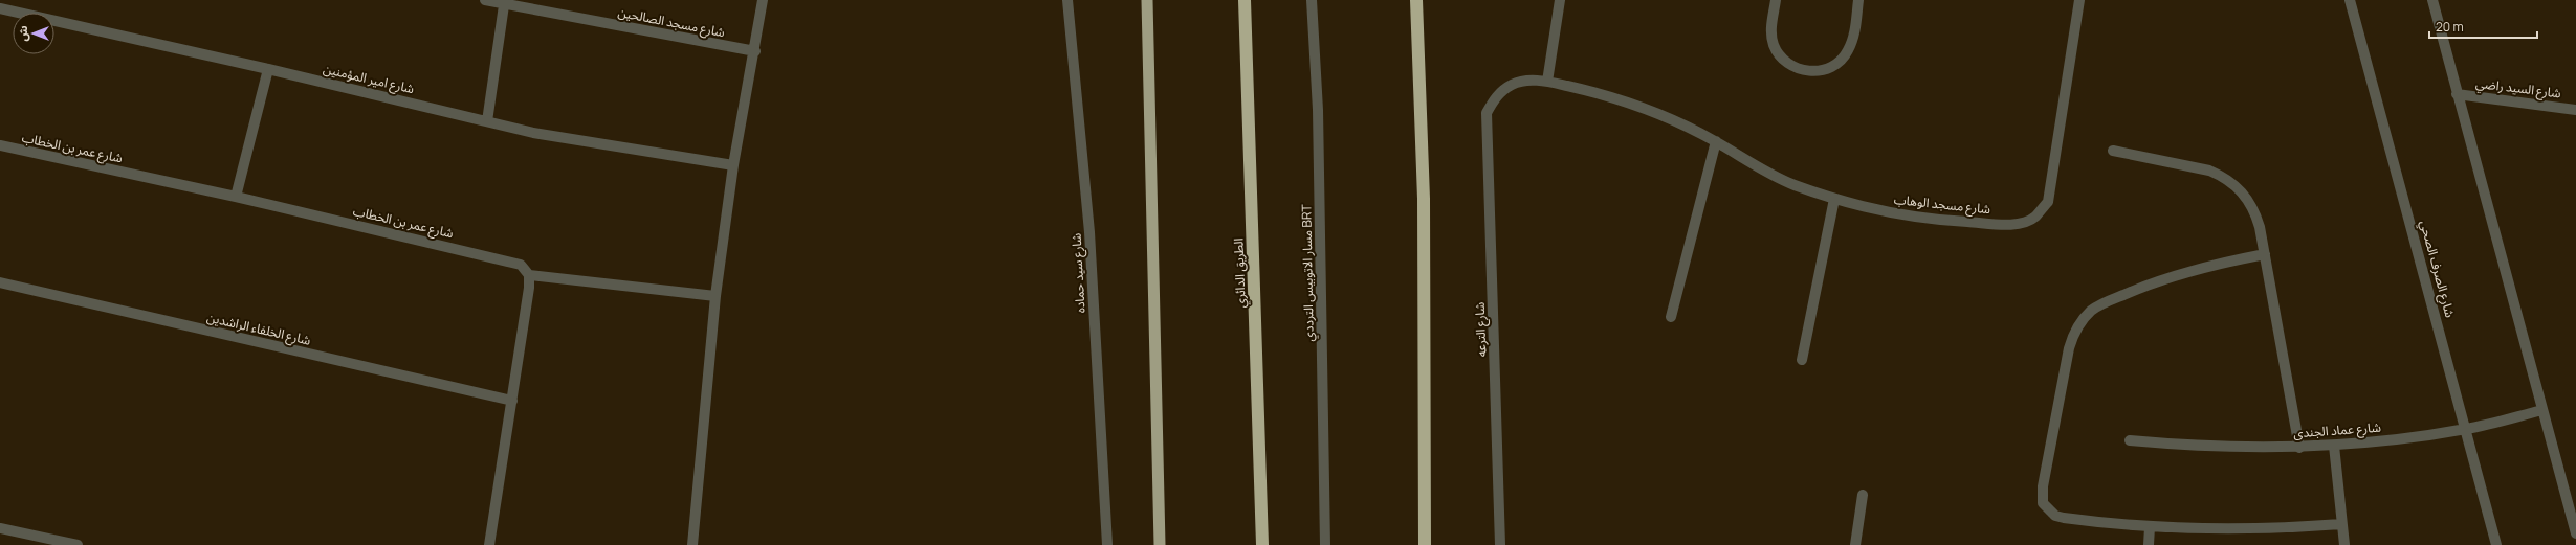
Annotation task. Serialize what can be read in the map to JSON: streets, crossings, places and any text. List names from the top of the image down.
{
  "streets": {
    "highway": ["الطريق الدائري"],
    "street": [
      "شارع مسجد الصالحين",
      "شارع امير المؤمنين",
      "شارع السيد راضي",
      "شارع عمر بن الخطاب",
      "شارع مسجد الوهاب",
      "شارع الصرف الصحي",
      "شارع سيد حماده",
      "مسار الاتوبيس الترددي BRT",
      "شارع الخلفاء الراشدين",
      "شارع الترعه",
      "شارع عماد الجندى"
    ]
  },
  "crossings": [
    ["شارع مسجد الوهاب", "شارع الترعه"],
    ["شارع الصرف الصحي", "شارع عماد الجندى"]
  ],
  "scale_bar": "20 m",
  "north": "left"
}
